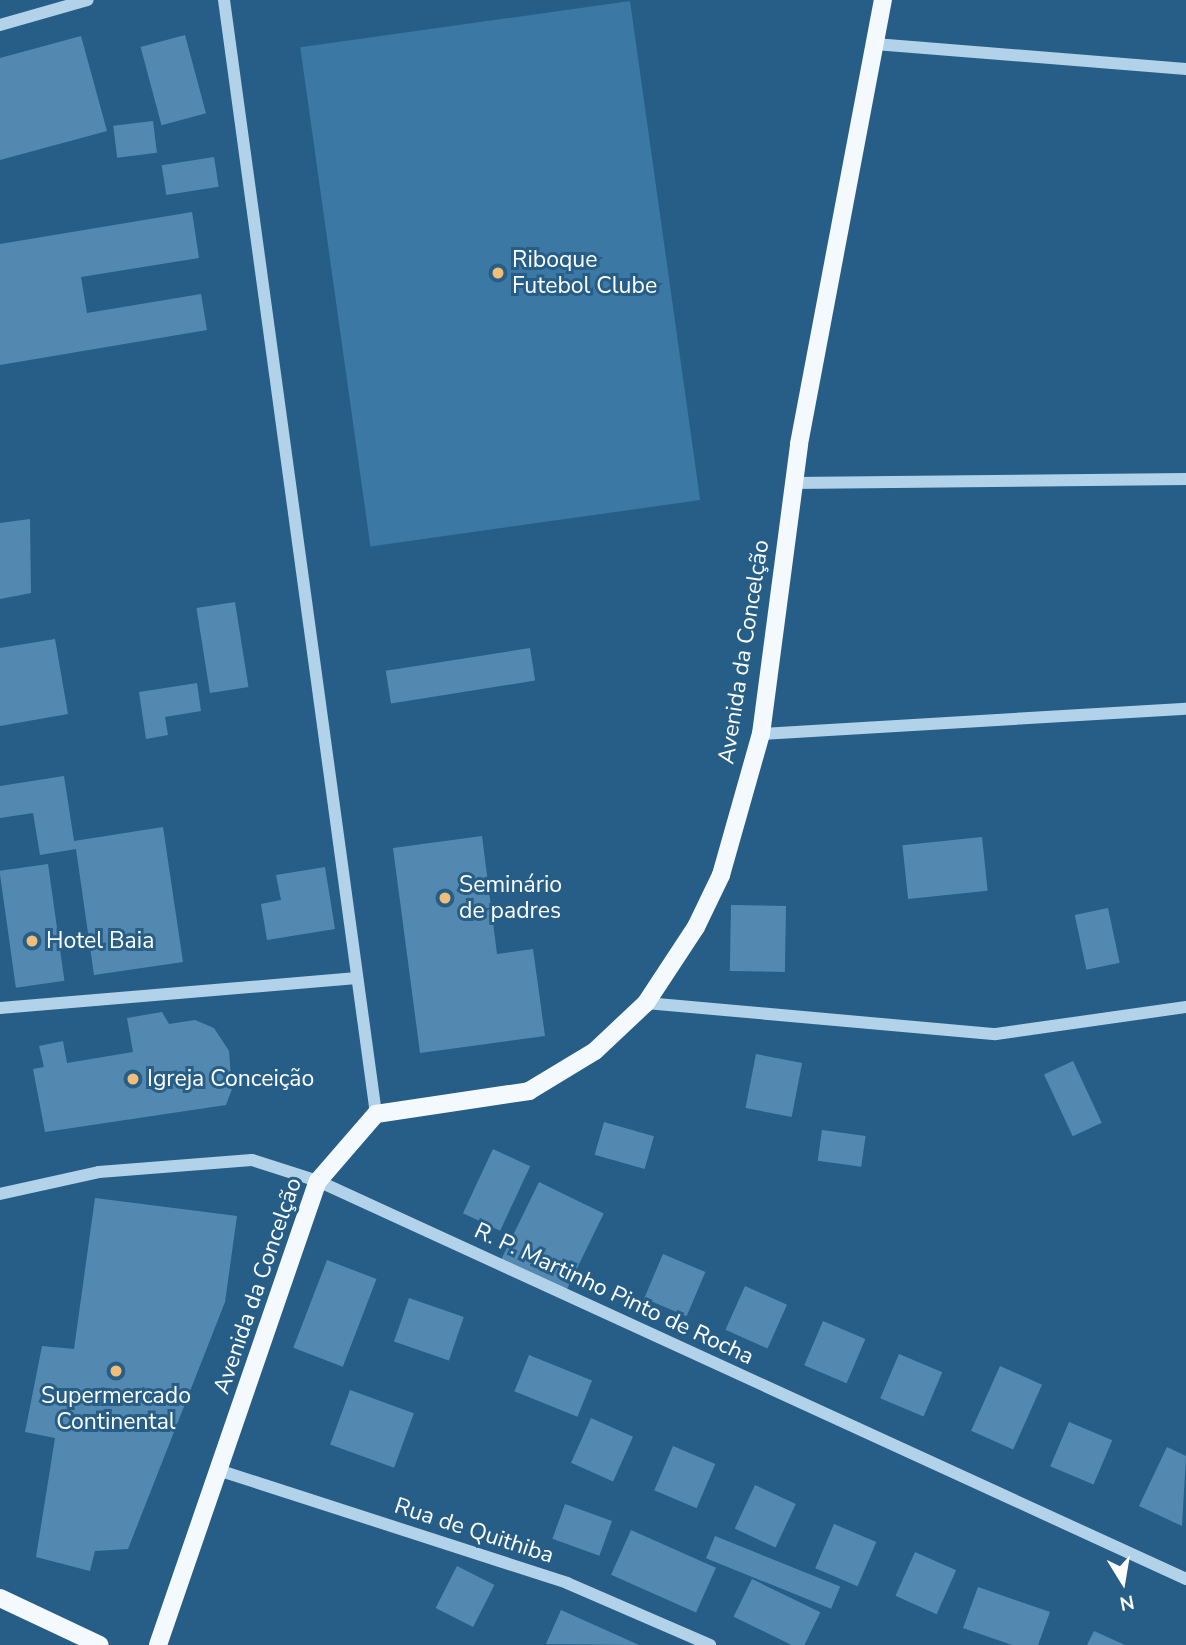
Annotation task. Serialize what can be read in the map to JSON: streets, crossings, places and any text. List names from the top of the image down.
{
  "streets": {
    "main road": ["Avenida da Concelção"],
    "street": ["R. P. Martinho Pinto de Rocha", "Rua de Quithiba"]
  },
  "crossings": [
    ["Avenida da Concelção", "R. P. Martinho Pinto de Rocha"],
    ["Avenida da Concelção", "Rua de Quithiba"]
  ],
  "places": [
    "Riboque Futebol Clube",
    "Seminário de padres",
    "Hotel Baia",
    "Igreja Conceição",
    "Supermercado Continental"
  ],
  "north": "bottom"
}
